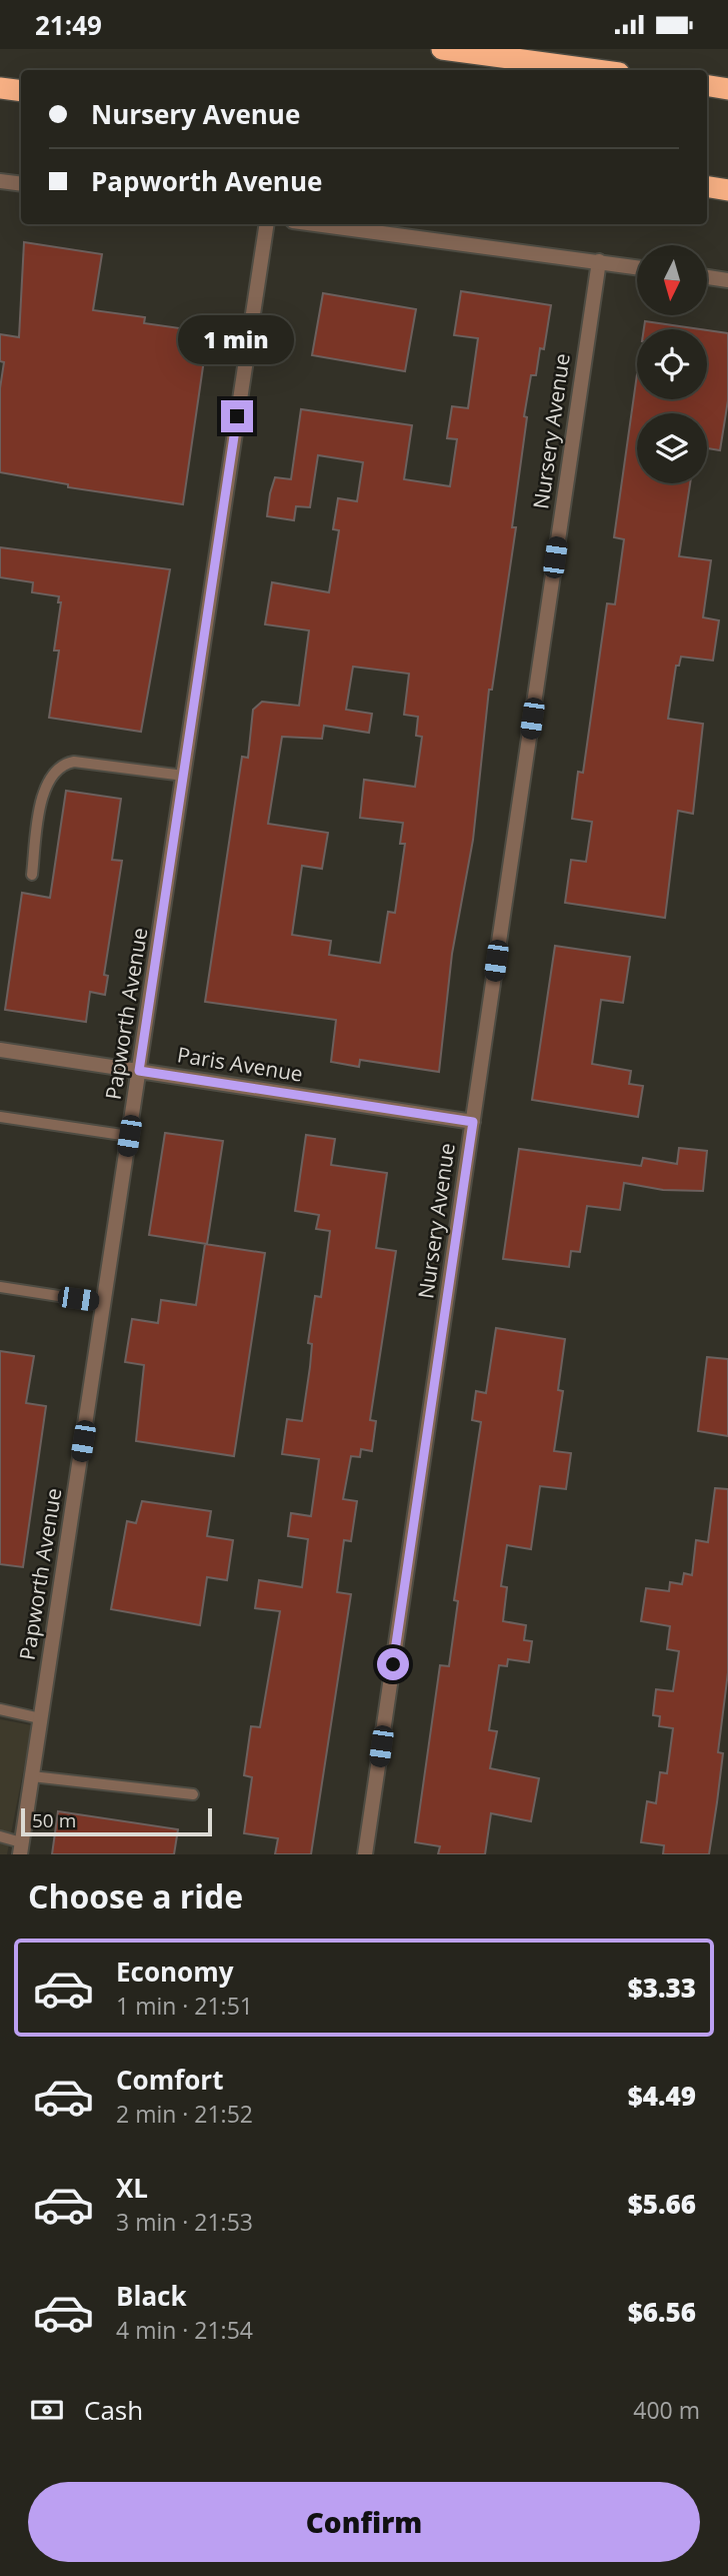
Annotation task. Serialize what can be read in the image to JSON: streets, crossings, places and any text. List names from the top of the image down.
{
  "streets": {
    "street": ["Nursery Avenue", "Papworth Avenue", "Paris Avenue"]
  },
  "crossings": [
    ["Nursery Avenue", "Paris Avenue"],
    ["Papworth Avenue", "Paris Avenue"]
  ],
  "scale_bar": "50 m",
  "north": "bottom",
  "page": {
    "status": "21:49",
    "banner": ["Nursery Avenue", "Papworth Avenue"],
    "bubble": "1 min",
    "scale": "50 m",
    "heading": "Choose a ride",
    "list": [
      {
        "name": "Economy",
        "note": "1 min · 21:51",
        "value": "$3.33"
      },
      {
        "name": "Comfort",
        "note": "2 min · 21:52",
        "value": "$4.49"
      },
      {
        "name": "XL",
        "note": "3 min · 21:53",
        "value": "$5.66"
      },
      {
        "name": "Black",
        "note": "4 min · 21:54",
        "value": "$6.56"
      }
    ],
    "pay": ["Cash", "400 m"],
    "buttons": "Confirm"
  }
}
